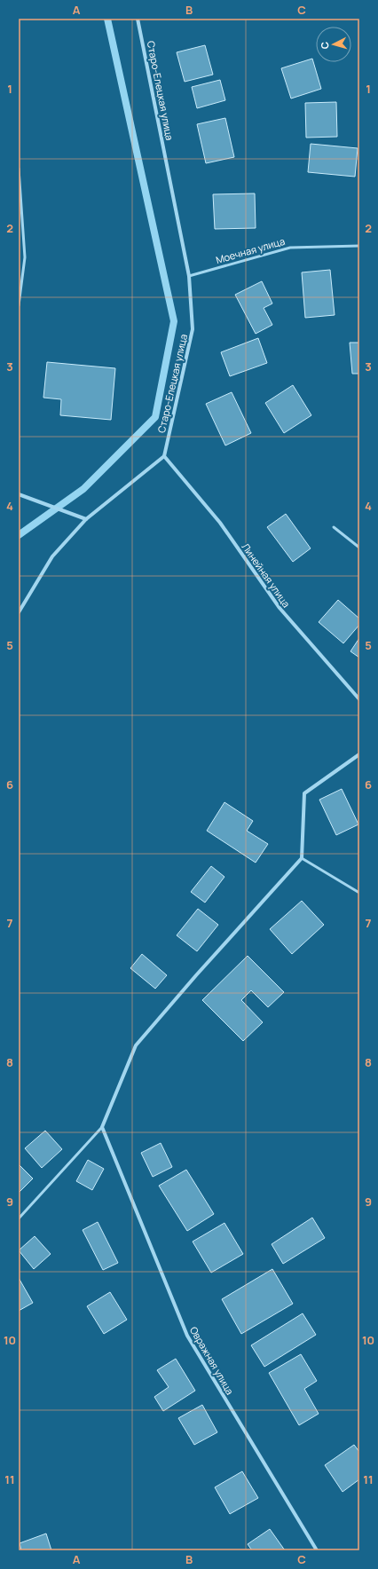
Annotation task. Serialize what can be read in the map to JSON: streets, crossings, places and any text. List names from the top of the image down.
{
  "streets": {
    "street": ["Старо-Елецкая улица", "Линейная улица", "Овражная улица"],
    "lane": ["Моечная улица"]
  },
  "crossings": [
    ["Старо-Елецкая улица", "Моечная улица"],
    ["Старо-Елецкая улица", "Линейная улица"]
  ],
  "north": "left",
  "grid": {
    "columns": ["A", "B", "C"],
    "rows": [
      "1",
      "2",
      "3",
      "4",
      "5",
      "6",
      "7",
      "8",
      "9",
      "10",
      "11"
    ]
  }
}
